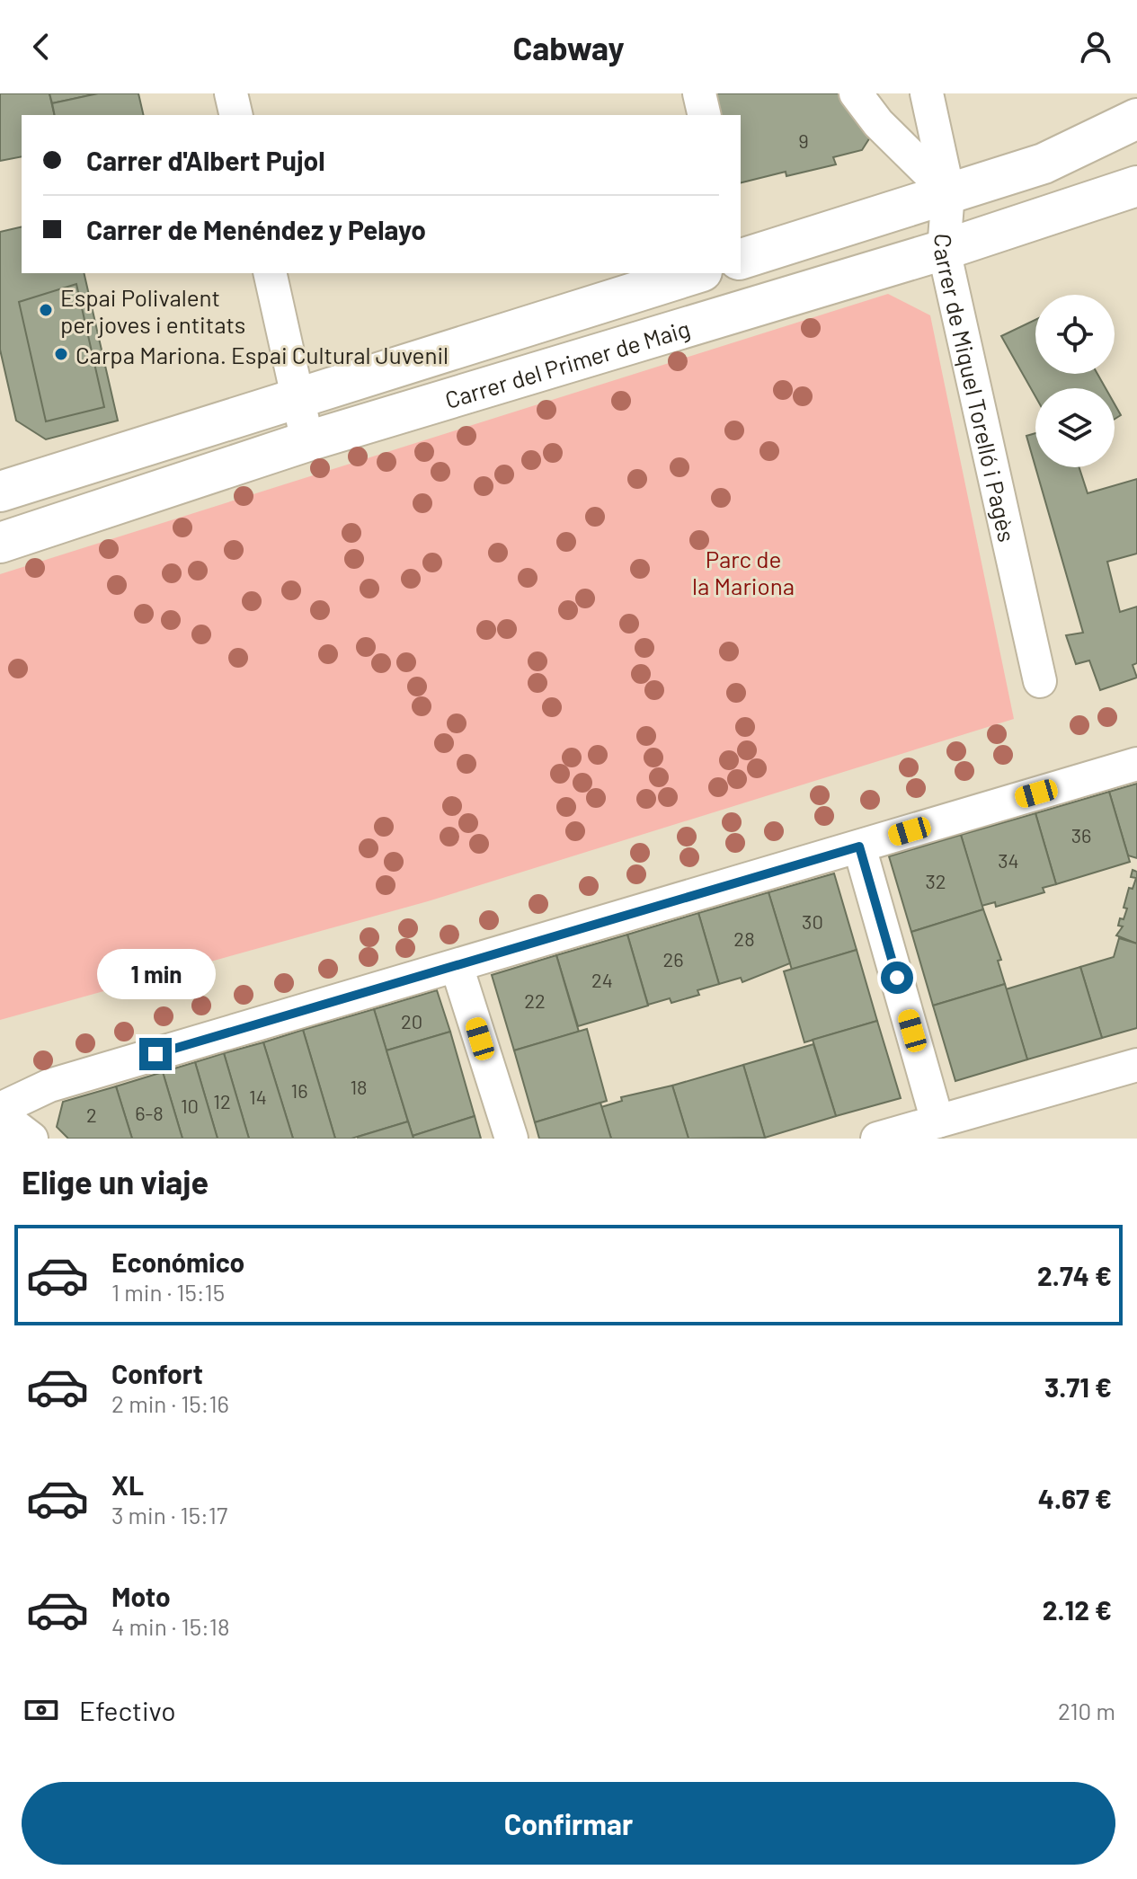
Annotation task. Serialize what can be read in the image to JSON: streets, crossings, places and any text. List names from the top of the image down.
{
  "streets": {
    "street": ["Carrer del Primer de Maig", "Carrer de Miquel Torelló i Pagès"]
  },
  "crossings": [
    ["Carrer del Primer de Maig", "Carrer de Miquel Torelló i Pagès"]
  ],
  "parks": ["Parc de la Mariona"],
  "places": ["Espai Polivalent per joves i entitats", "Carpa Mariona. Espai Cultural Juvenil"],
  "house_numbers": [
    "9",
    "36",
    "34",
    "32",
    "30",
    "28",
    "26",
    "24",
    "22",
    "20",
    "18",
    "16",
    "14",
    "12",
    "10",
    "6-8",
    "2"
  ],
  "page": {
    "header": "Cabway",
    "banner": ["Carrer d'Albert Pujol", "Carrer de Menéndez y Pelayo"],
    "bubble": "1 min",
    "heading": "Elige un viaje",
    "list": [
      {
        "name": "Económico",
        "note": "1 min · 15:15",
        "value": "2.74 €"
      },
      {
        "name": "Confort",
        "note": "2 min · 15:16",
        "value": "3.71 €"
      },
      {
        "name": "XL",
        "note": "3 min · 15:17",
        "value": "4.67 €"
      },
      {
        "name": "Moto",
        "note": "4 min · 15:18",
        "value": "2.12 €"
      }
    ],
    "pay": ["Efectivo", "210 m"],
    "buttons": "Confirmar"
  }
}
